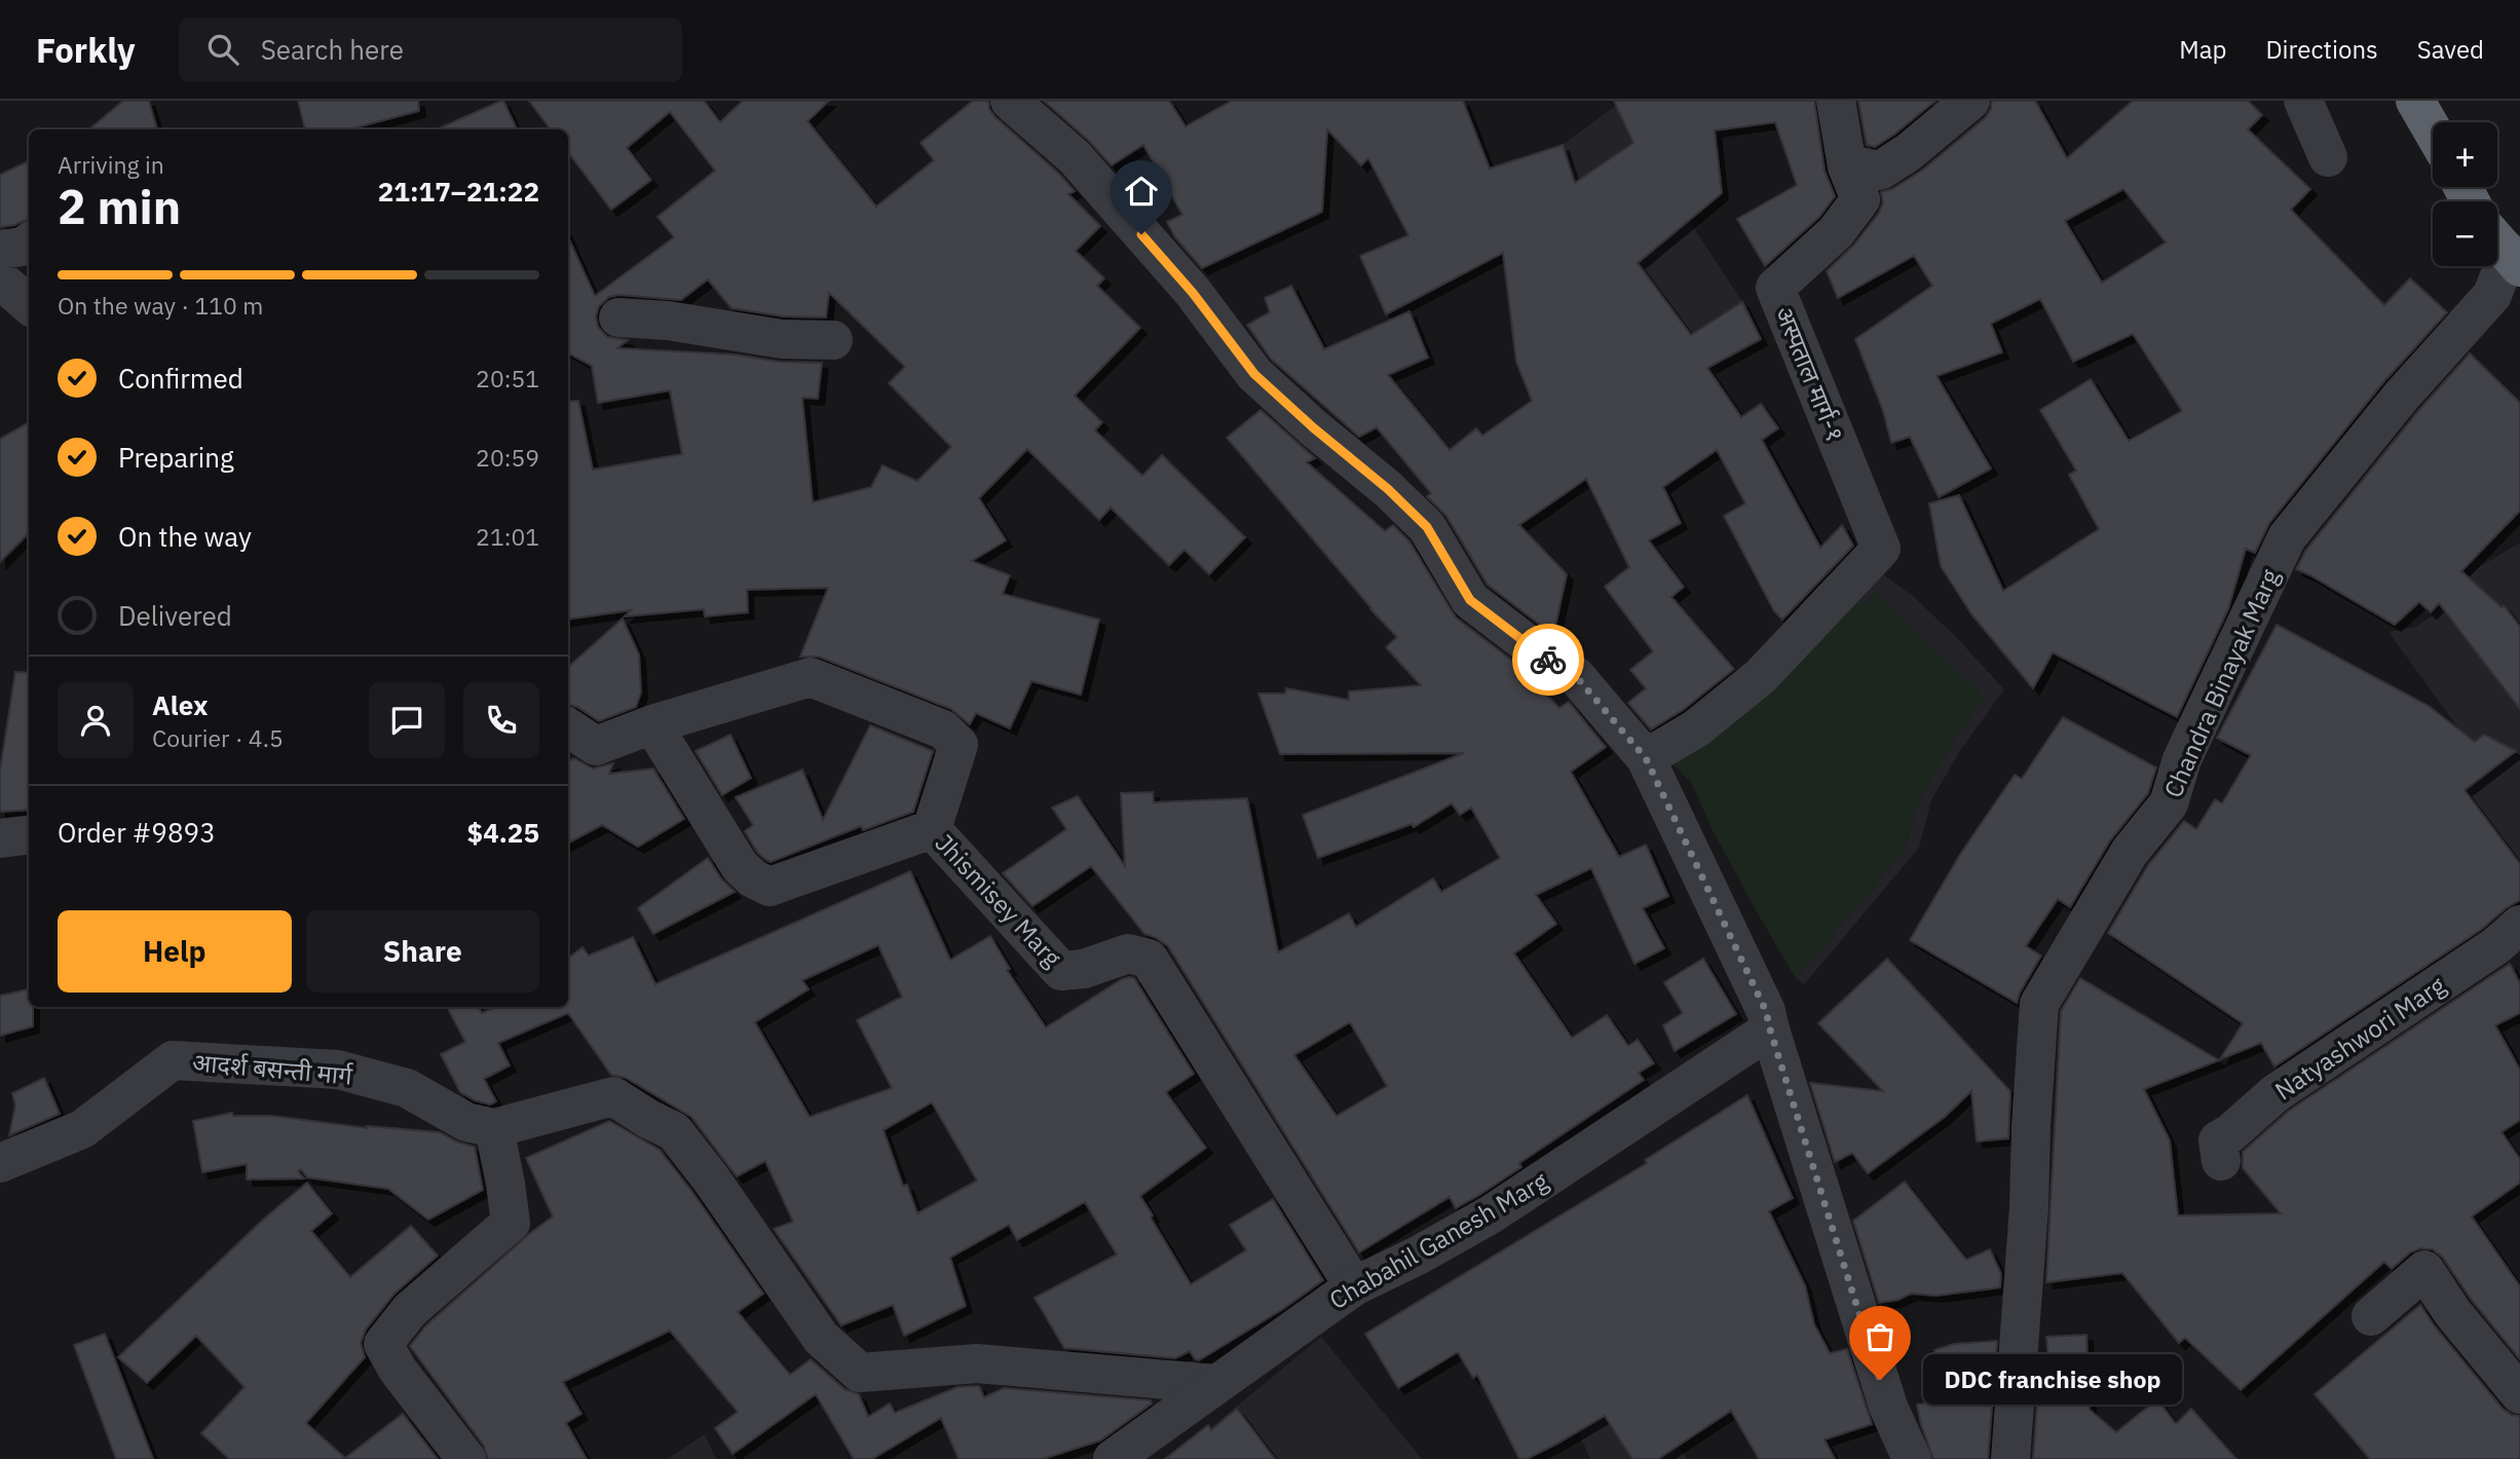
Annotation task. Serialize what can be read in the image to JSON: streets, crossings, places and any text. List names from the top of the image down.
{
  "streets": {
    "street": [
      "अस्पताल मार्ग-१",
      "Chandra Binayak Marg",
      "Jhismisey Marg",
      "Natyashwori Marg",
      "आदर्श बसन्ती मार्ग",
      "Chabahil Ganesh Marg"
    ]
  },
  "crossings": [
    ["Jhismisey Marg", "Chabahil Ganesh Marg"]
  ],
  "places": ["DDC franchise shop"],
  "page": {
    "header": "Forkly",
    "search": "Search here",
    "nav": ["Map", "Directions", "Saved"],
    "map_buttons": ["+", "−"],
    "heading": ["2 min", "Arriving in", "21:17–21:22"],
    "panel": [
      "Alex",
      "Courier · 4.5",
      "Order #9893",
      "$4.25"
    ],
    "bar": "On the way · 110 m",
    "list": [
      ["Confirmed", "20:51"],
      ["Preparing", "20:59"],
      ["On the way", "21:01"],
      "Delivered"
    ],
    "buttons": ["Help", "Share"],
    "bubble": "DDC franchise shop"
  }
}
